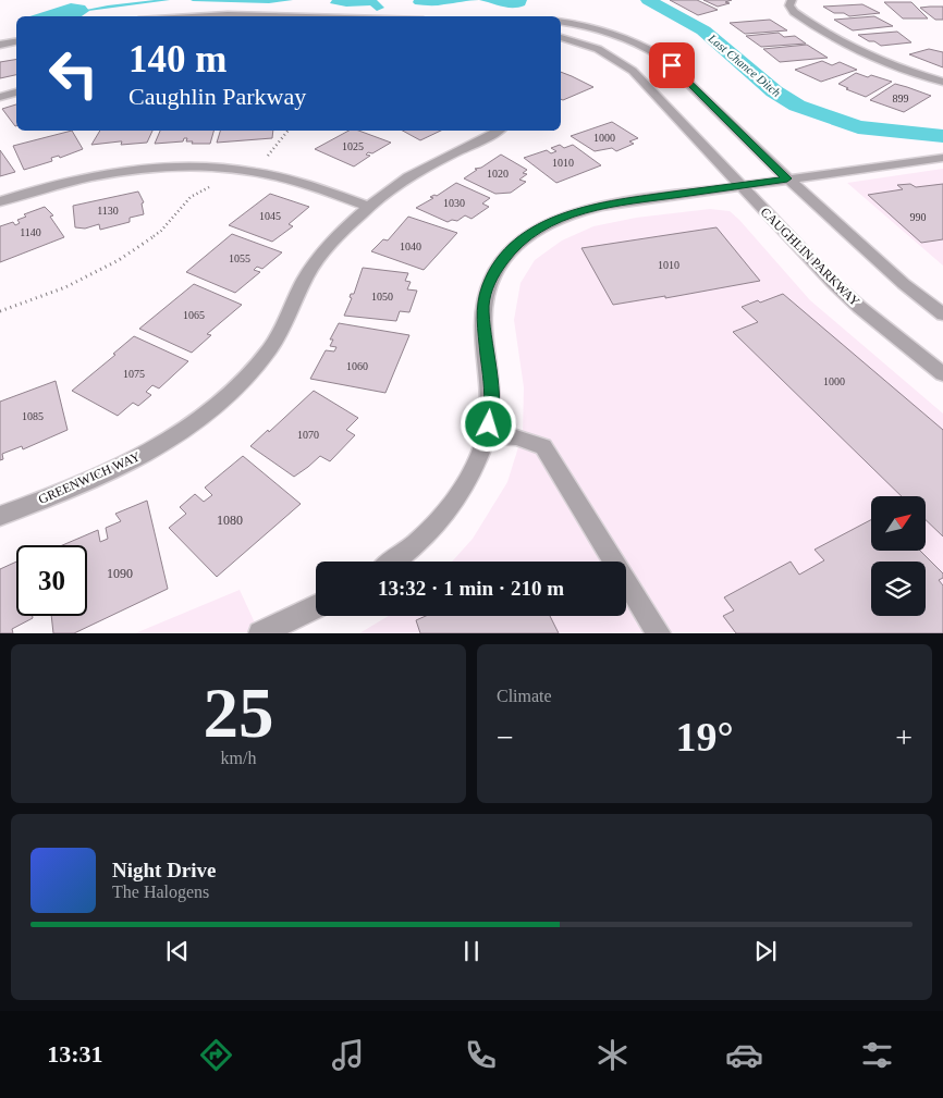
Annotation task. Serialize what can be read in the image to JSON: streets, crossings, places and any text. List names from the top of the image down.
{
  "streets": {
    "street": ["CAUGHLIN PARKWAY", "GREENWICH WAY"]
  },
  "water": ["Last Chance Ditch"],
  "house_numbers": [
    "899",
    "1000",
    "1025",
    "1010",
    "1020",
    "1030",
    "1130",
    "1045",
    "990",
    "1140",
    "1040",
    "1055",
    "1010",
    "1050",
    "1065",
    "1060",
    "1075",
    "1000",
    "1085",
    "1070",
    "1080",
    "1090"
  ],
  "north": "top right",
  "page": {
    "turn": ["140 m", "Caughlin Parkway"],
    "limit": "30",
    "trip": "13:32 · 1 min · 210 m",
    "tile": [
      ["25", "km/h"],
      "Climate"
    ],
    "heat": ["−", "19°", "+"],
    "song": ["Night Drive", "The Halogens"],
    "tabs": "13:31"
  }
}
